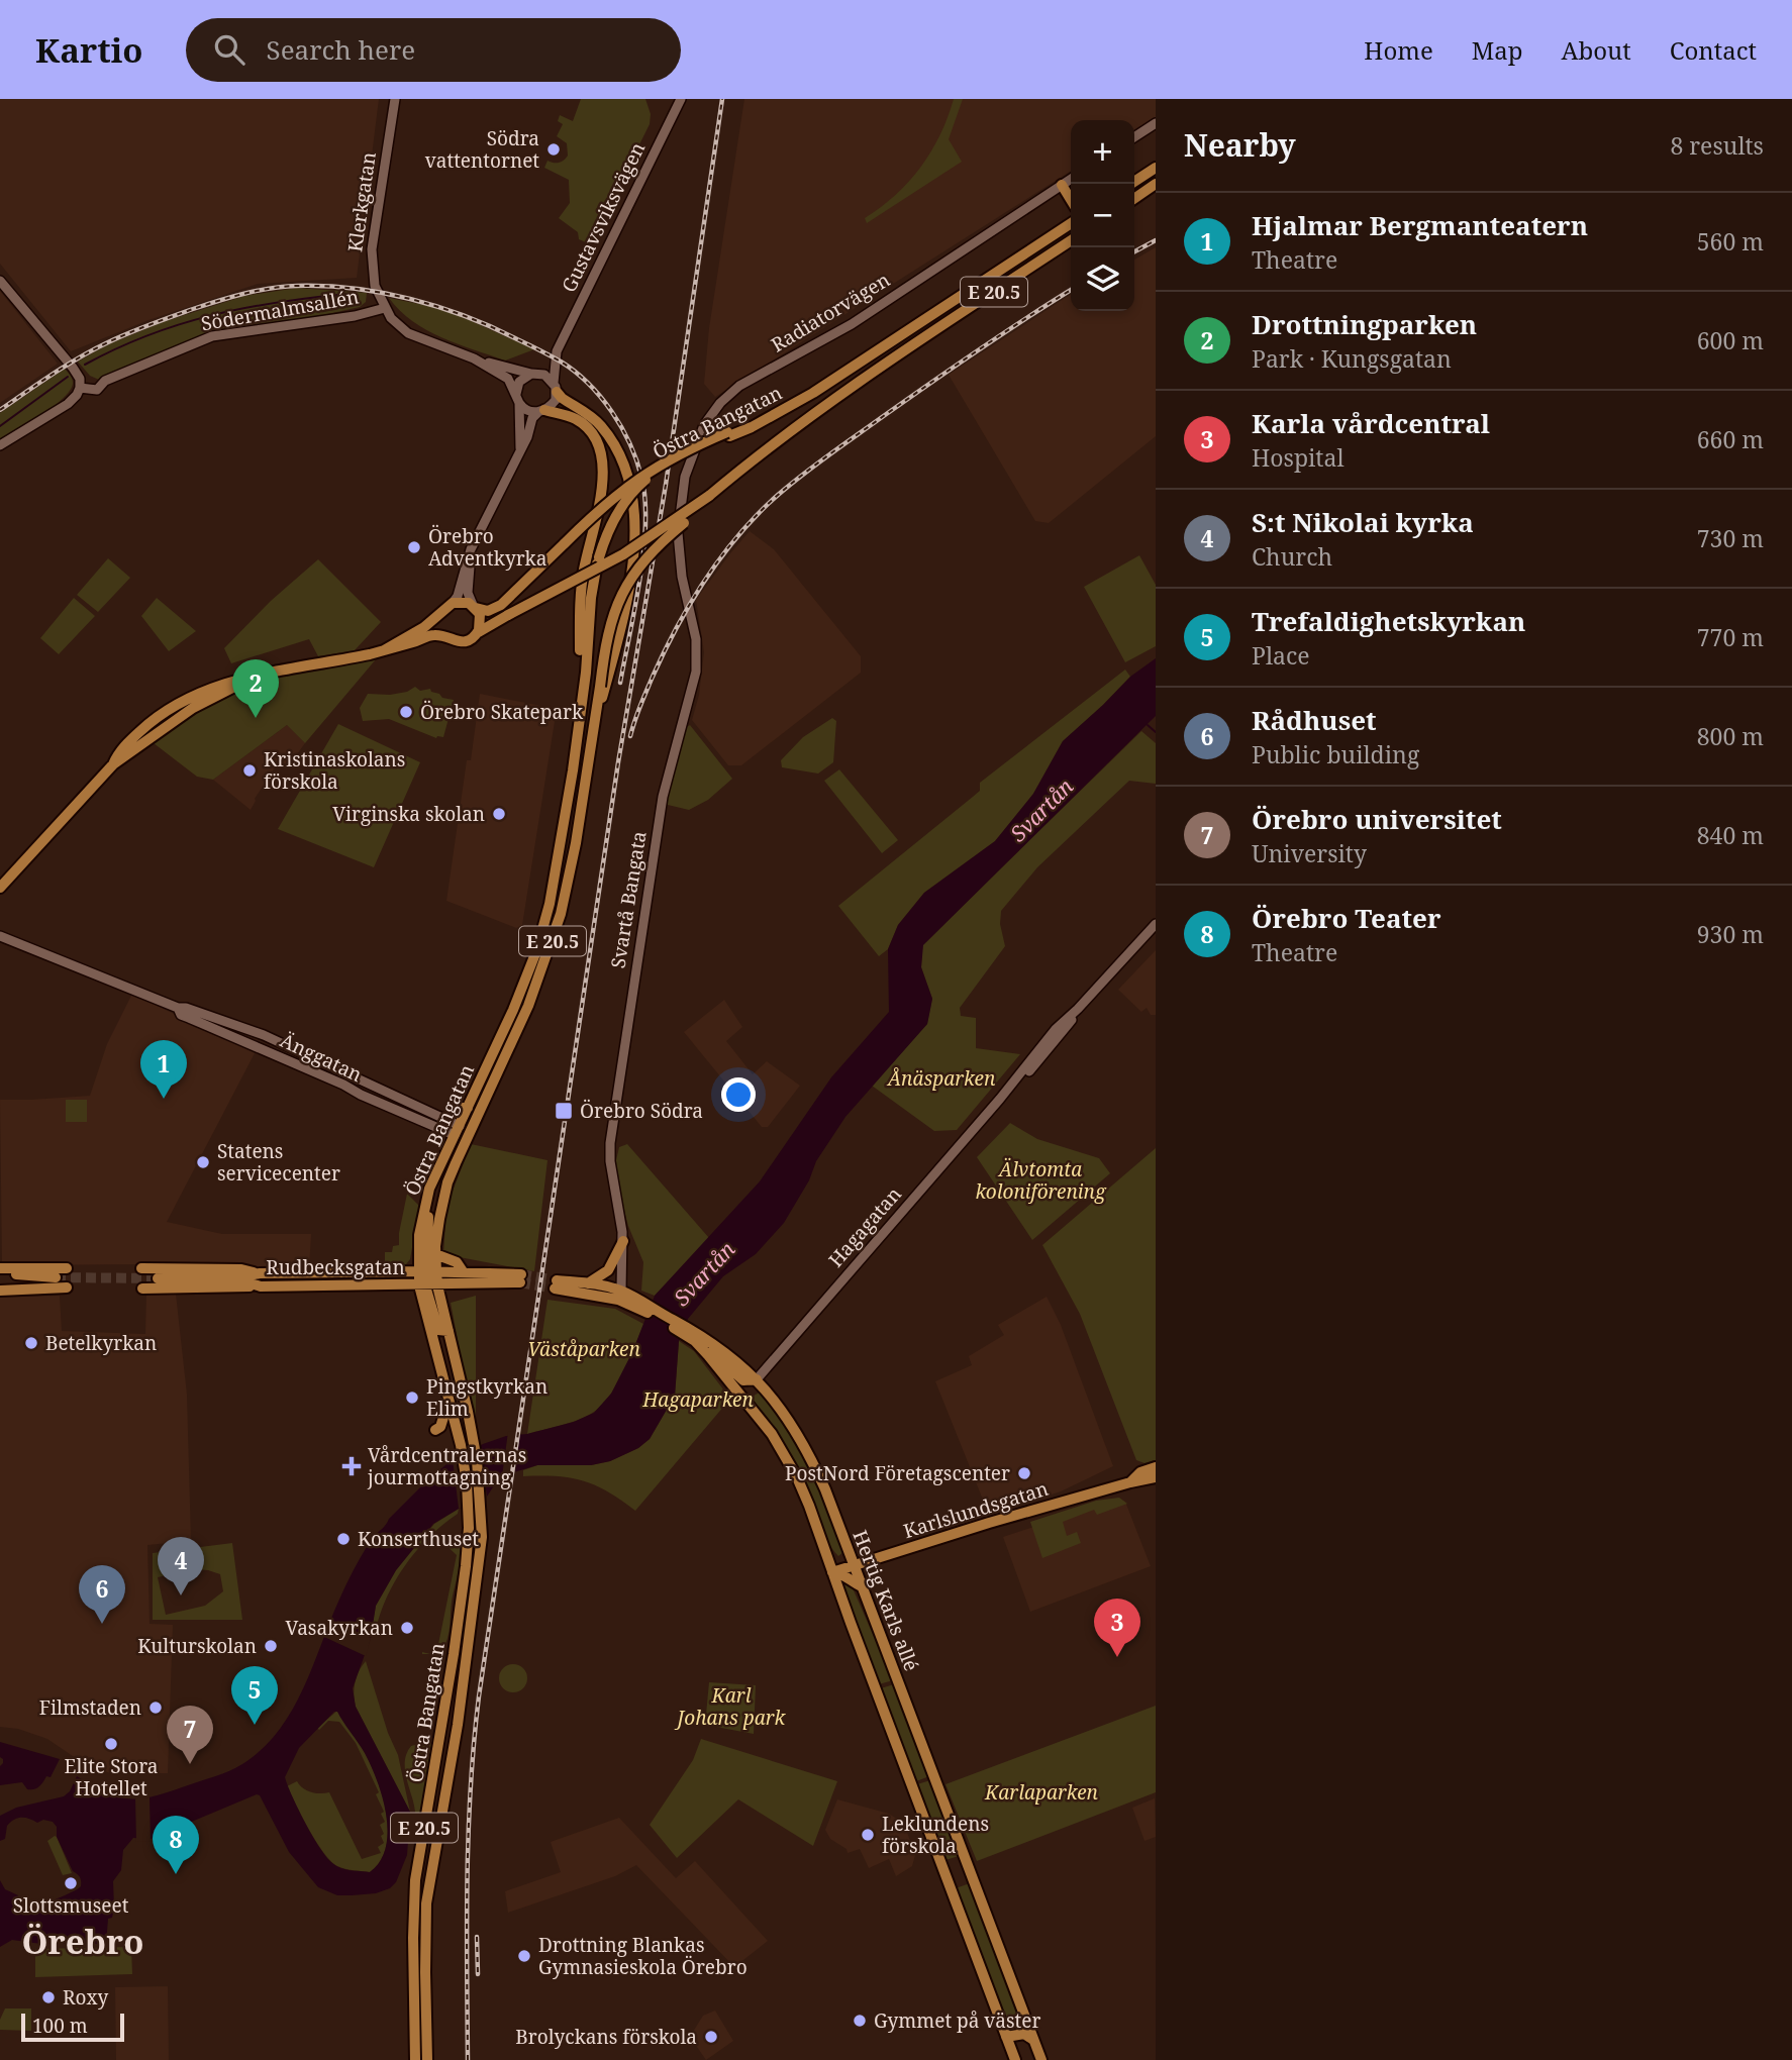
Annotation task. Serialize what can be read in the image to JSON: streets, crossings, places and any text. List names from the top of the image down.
{
  "streets": {
    "main road": [
      "E 20.5",
      "Östra Bangatan",
      "Rudbecksgatan",
      "Karlslundsgatan",
      "Hertig Karls allé"
    ],
    "street": [
      "Klerkgatan",
      "Gustavsviksvägen",
      "Södermalmsallén",
      "Radiatorvägen",
      "Svartå Bangata",
      "Änggatan",
      "Hagagatan"
    ]
  },
  "crossings": [
    ["Klerkgatan", "Södermalmsallén"],
    ["Gustavsviksvägen", "E 20.5"],
    ["Gustavsviksvägen", "Södermalmsallén"],
    ["E 20.5", "Södermalmsallén"],
    ["E 20.5", "Östra Bangatan"],
    ["Radiatorvägen", "Svartå Bangata"],
    ["Östra Bangatan", "Änggatan"],
    ["Östra Bangatan", "Rudbecksgatan"],
    ["Svartå Bangata", "Hertig Karls allé"],
    ["Hagagatan", "Hertig Karls allé"],
    ["Karlslundsgatan", "Hertig Karls allé"]
  ],
  "districts": ["Örebro"],
  "water": ["Svartån"],
  "parks": [
    "Ånäsparken",
    "Älvtomta koloniförening",
    "Väståparken",
    "Hagaparken",
    "Karl Johans park",
    "Karlaparken"
  ],
  "places": {
    "other": [
      "Södra vattentornet",
      "Örebro Adventkyrka",
      "Örebro Skatepark",
      "Kristinaskolans förskola",
      "Virginska skolan",
      "Statens servicecenter",
      "Betelkyrkan",
      "Pingstkyrkan Elim",
      "PostNord Företagscenter",
      "Konserthuset",
      "Vasakyrkan",
      "Kulturskolan",
      "Filmstaden",
      "Elite Stora Hotellet",
      "Leklundens förskola",
      "Slottsmuseet",
      "Drottning Blankas Gymnasieskola Örebro",
      "Roxy",
      "Gymmet på väster",
      "Brolyckans förskola"
    ],
    "transit": ["Örebro Södra"],
    "health": ["Vårdcentralernas jourmottagning"]
  },
  "scale_bar": "100 m",
  "page": {
    "header": "Kartio",
    "search": "Search here",
    "nav": [
      "Home",
      "Map",
      "About",
      "Contact"
    ],
    "heading": ["Nearby", "8 results"],
    "map_buttons": ["+", "−"],
    "list": [
      {
        "mark": "1",
        "name": "Hjalmar Bergmanteatern",
        "note": "Theatre",
        "value": "560 m"
      },
      {
        "mark": "2",
        "name": "Drottningparken",
        "note": "Park · Kungsgatan",
        "value": "600 m"
      },
      {
        "mark": "3",
        "name": "Karla vårdcentral",
        "note": "Hospital",
        "value": "660 m"
      },
      {
        "mark": "4",
        "name": "S:t Nikolai kyrka",
        "note": "Church",
        "value": "730 m"
      },
      {
        "mark": "5",
        "name": "Trefaldighetskyrkan",
        "note": "Place",
        "value": "770 m"
      },
      {
        "mark": "6",
        "name": "Rådhuset",
        "note": "Public building",
        "value": "800 m"
      },
      {
        "mark": "7",
        "name": "Örebro universitet",
        "note": "University",
        "value": "840 m"
      },
      {
        "mark": "8",
        "name": "Örebro Teater",
        "note": "Theatre",
        "value": "930 m"
      }
    ],
    "pins": [
      "2",
      "1",
      "4",
      "6",
      "3",
      "5",
      "7",
      "8"
    ],
    "scale": "100 m"
  }
}
